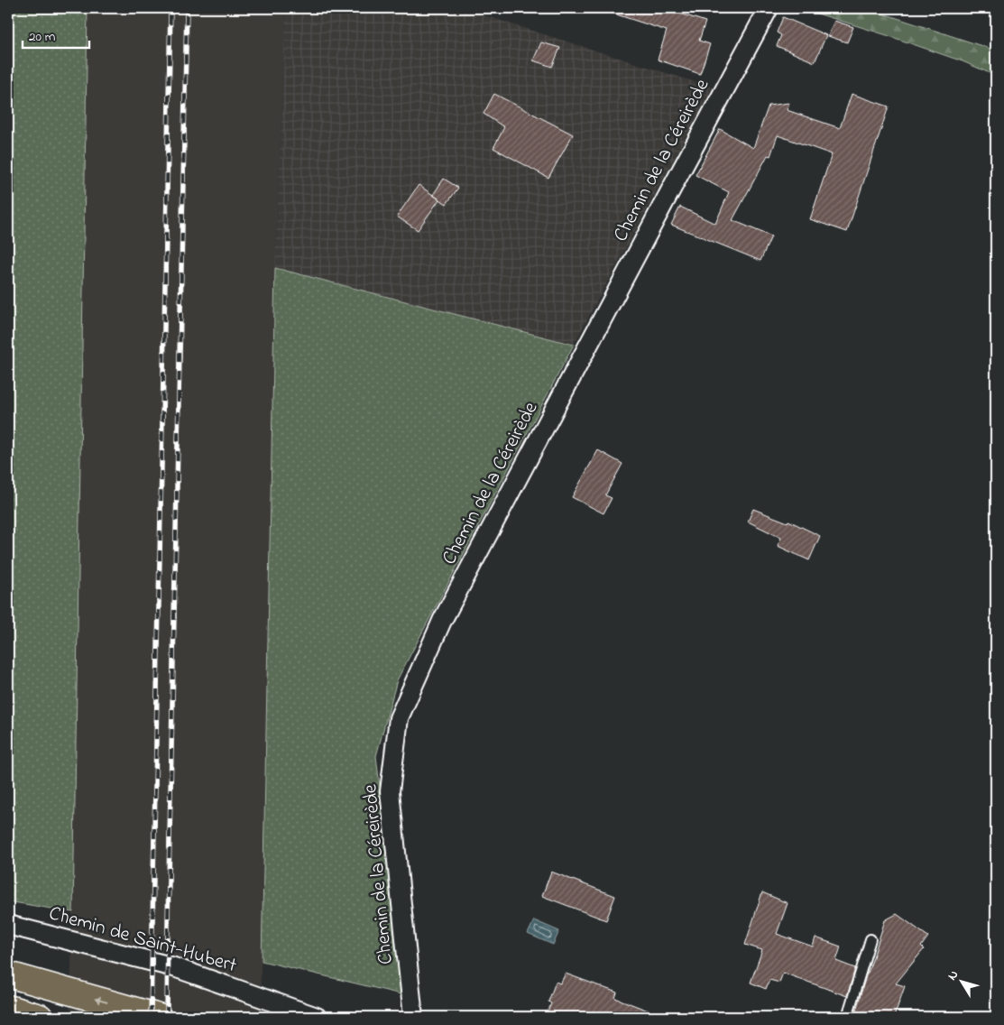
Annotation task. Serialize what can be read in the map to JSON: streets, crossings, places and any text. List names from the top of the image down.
{
  "streets": {
    "street": ["Chemin de la Céreirède", "Chemin de Saint-Hubert"]
  },
  "scale_bar": "20 m",
  "north": "top left"
}
